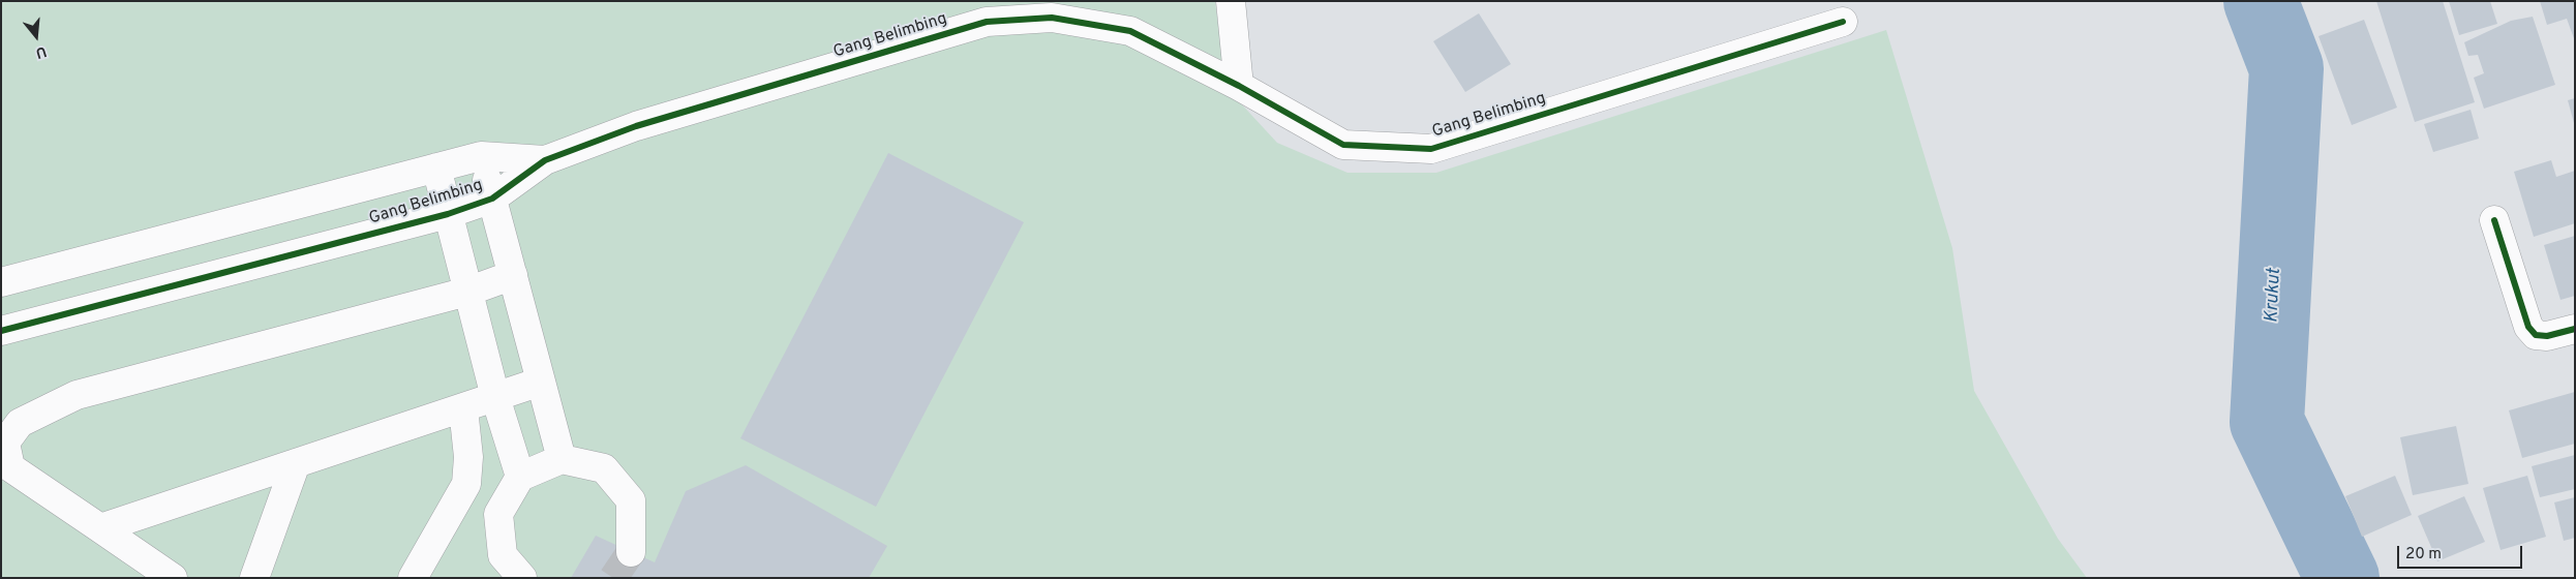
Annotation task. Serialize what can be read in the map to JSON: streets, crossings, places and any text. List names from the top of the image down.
{
  "streets": {
    "street": ["Gang Belimbing"]
  },
  "water": ["Krukut"],
  "scale_bar": "20 m",
  "north": "bottom"
}
